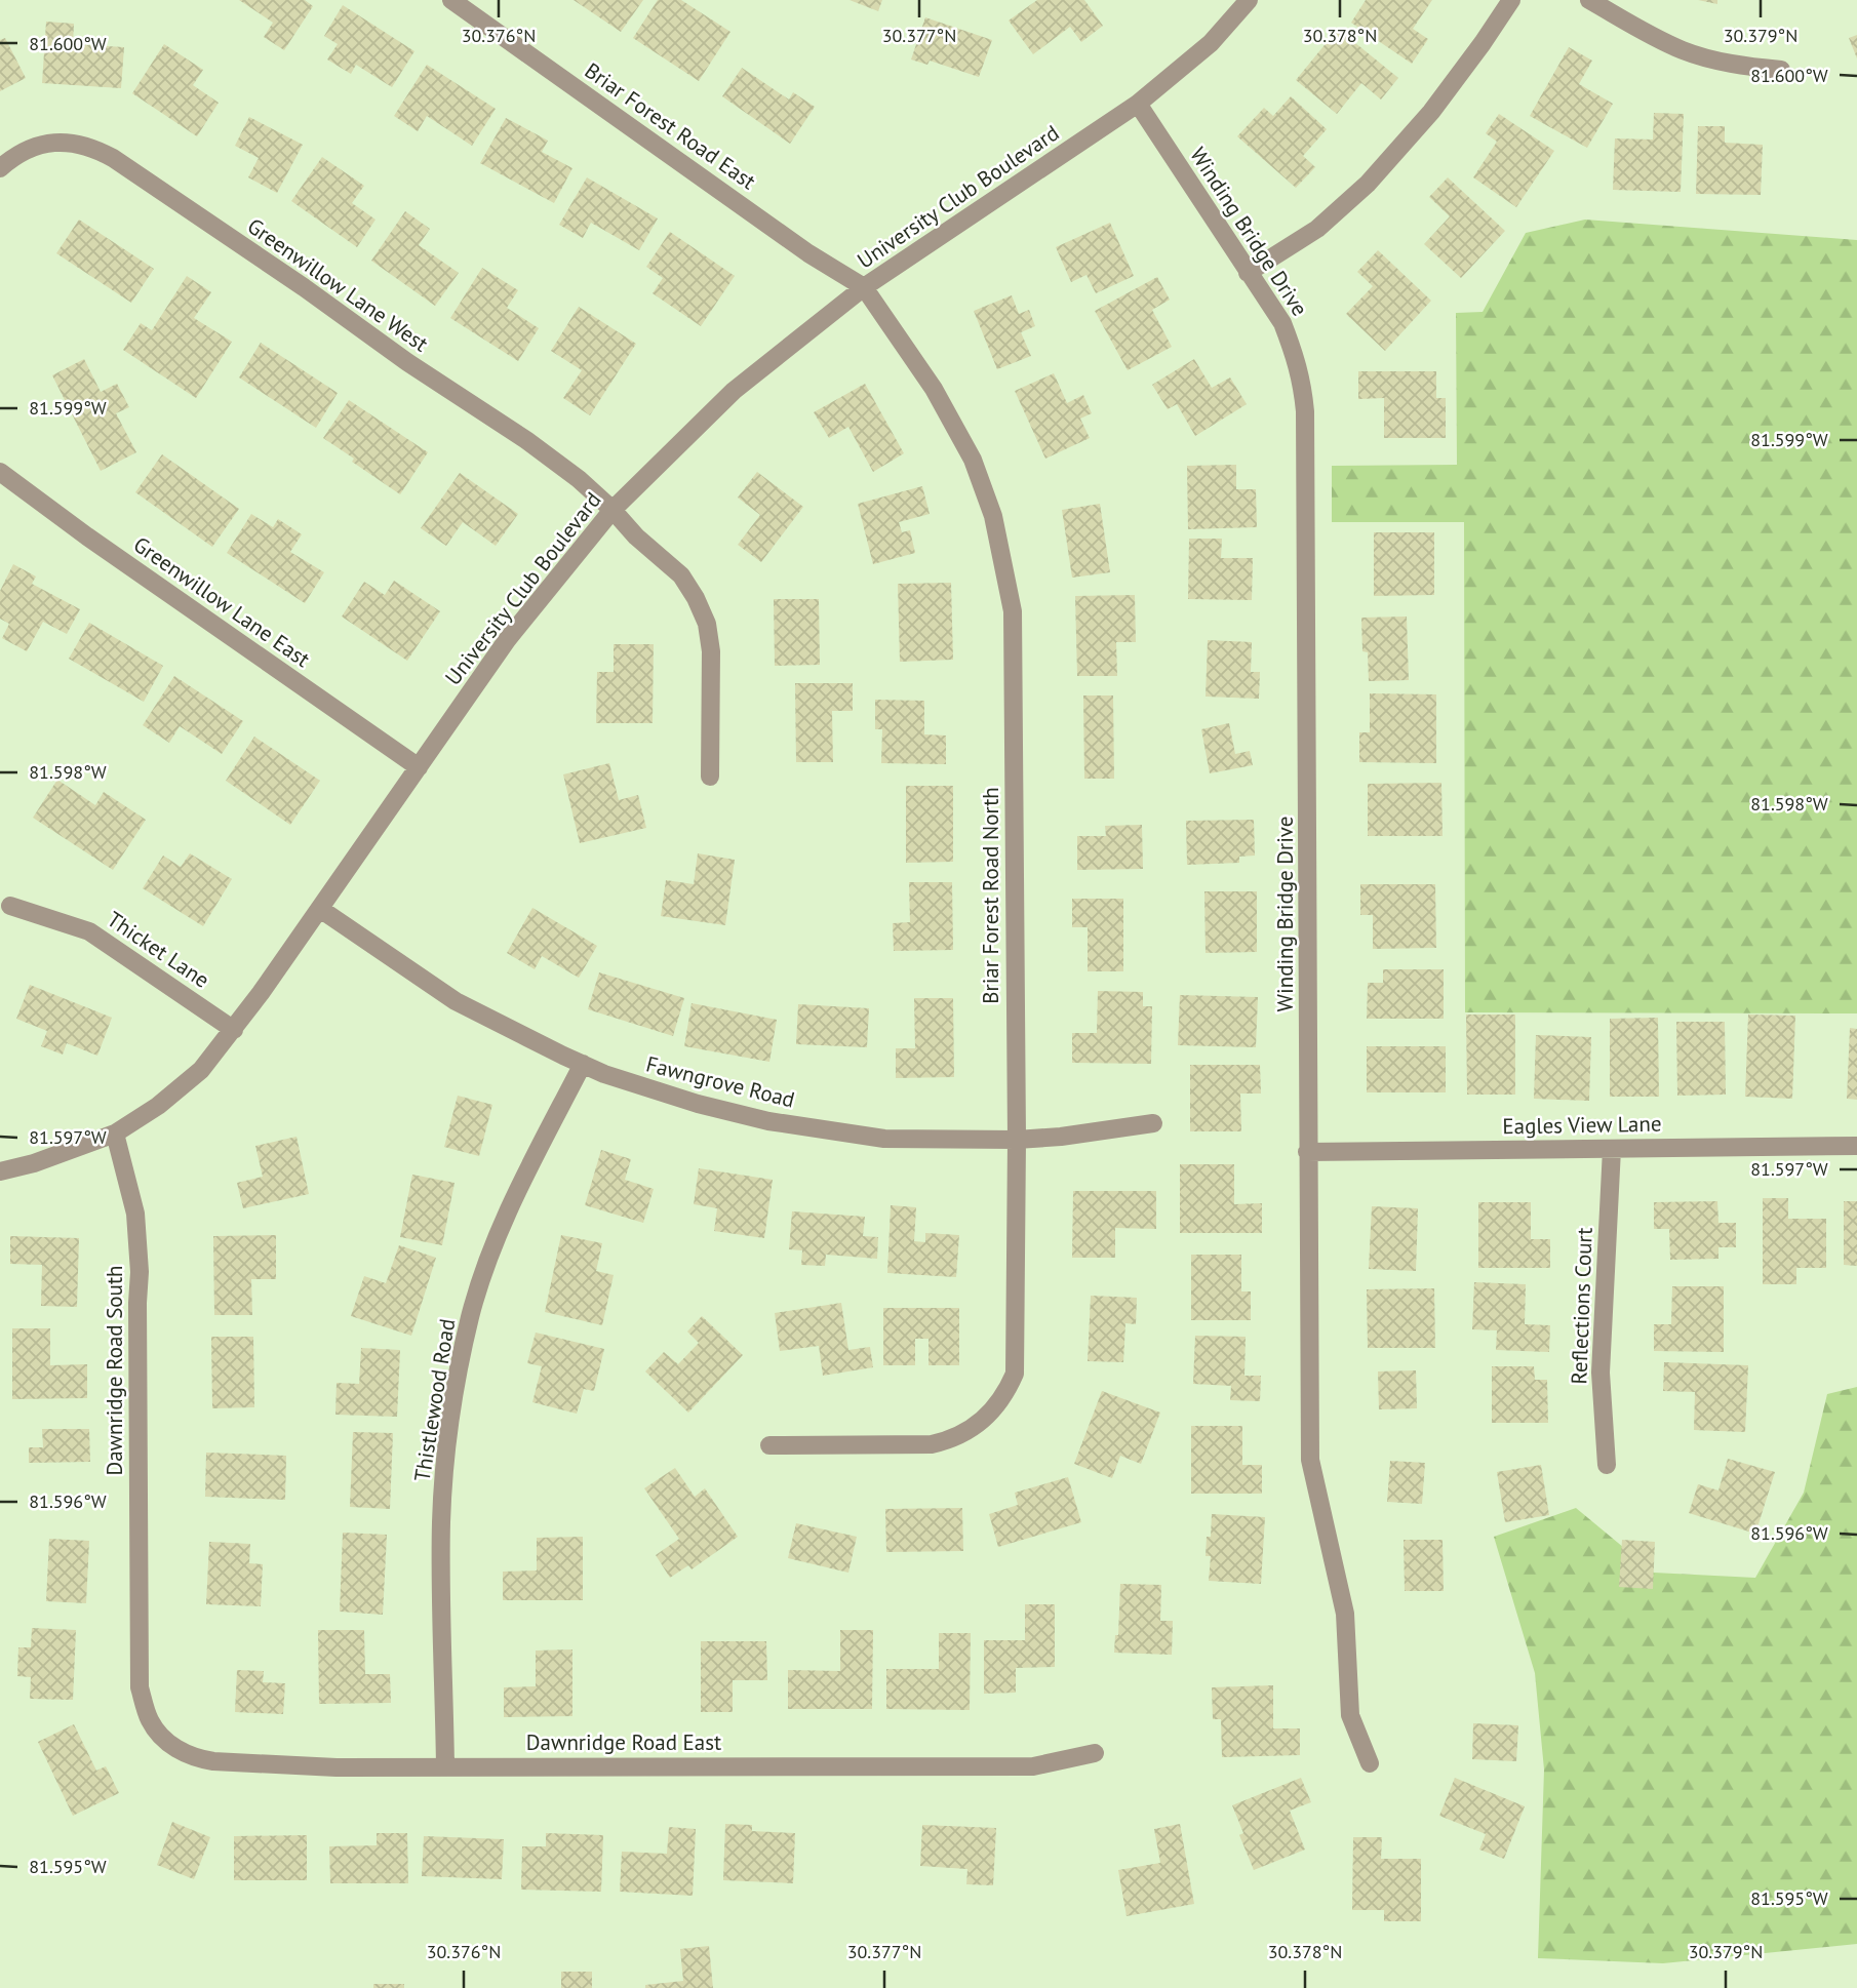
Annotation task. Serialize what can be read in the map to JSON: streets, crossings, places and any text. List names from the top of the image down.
{
  "streets": {
    "street": [
      "Briar Forest Road East",
      "University Club Boulevard",
      "Winding Bridge Drive",
      "Greenwillow Lane West",
      "Greenwillow Lane East",
      "Briar Forest Road North",
      "Thicket Lane",
      "Fawngrove Road",
      "Eagles View Lane",
      "Reflections Court",
      "Dawnridge Road South",
      "Thistlewood Road",
      "Dawnridge Road East"
    ]
  },
  "crossings": [
    ["Briar Forest Road East", "University Club Boulevard"],
    ["Briar Forest Road East", "Briar Forest Road North"],
    ["University Club Boulevard", "Winding Bridge Drive"],
    ["University Club Boulevard", "Greenwillow Lane West"],
    ["University Club Boulevard", "Greenwillow Lane East"],
    ["University Club Boulevard", "Briar Forest Road North"],
    ["University Club Boulevard", "Thicket Lane"],
    ["University Club Boulevard", "Fawngrove Road"],
    ["University Club Boulevard", "Dawnridge Road South"],
    ["Winding Bridge Drive", "Eagles View Lane"],
    ["Briar Forest Road North", "Fawngrove Road"],
    ["Fawngrove Road", "Thistlewood Road"],
    ["Eagles View Lane", "Reflections Court"],
    ["Dawnridge Road South", "Dawnridge Road East"],
    ["Thistlewood Road", "Dawnridge Road East"]
  ],
  "coordinates": [
    "30.376°N",
    "30.377°N",
    "30.378°N",
    "30.379°N",
    "81.600°W",
    "81.599°W",
    "81.598°W",
    "81.597°W",
    "81.596°W",
    "81.595°W"
  ]
}
